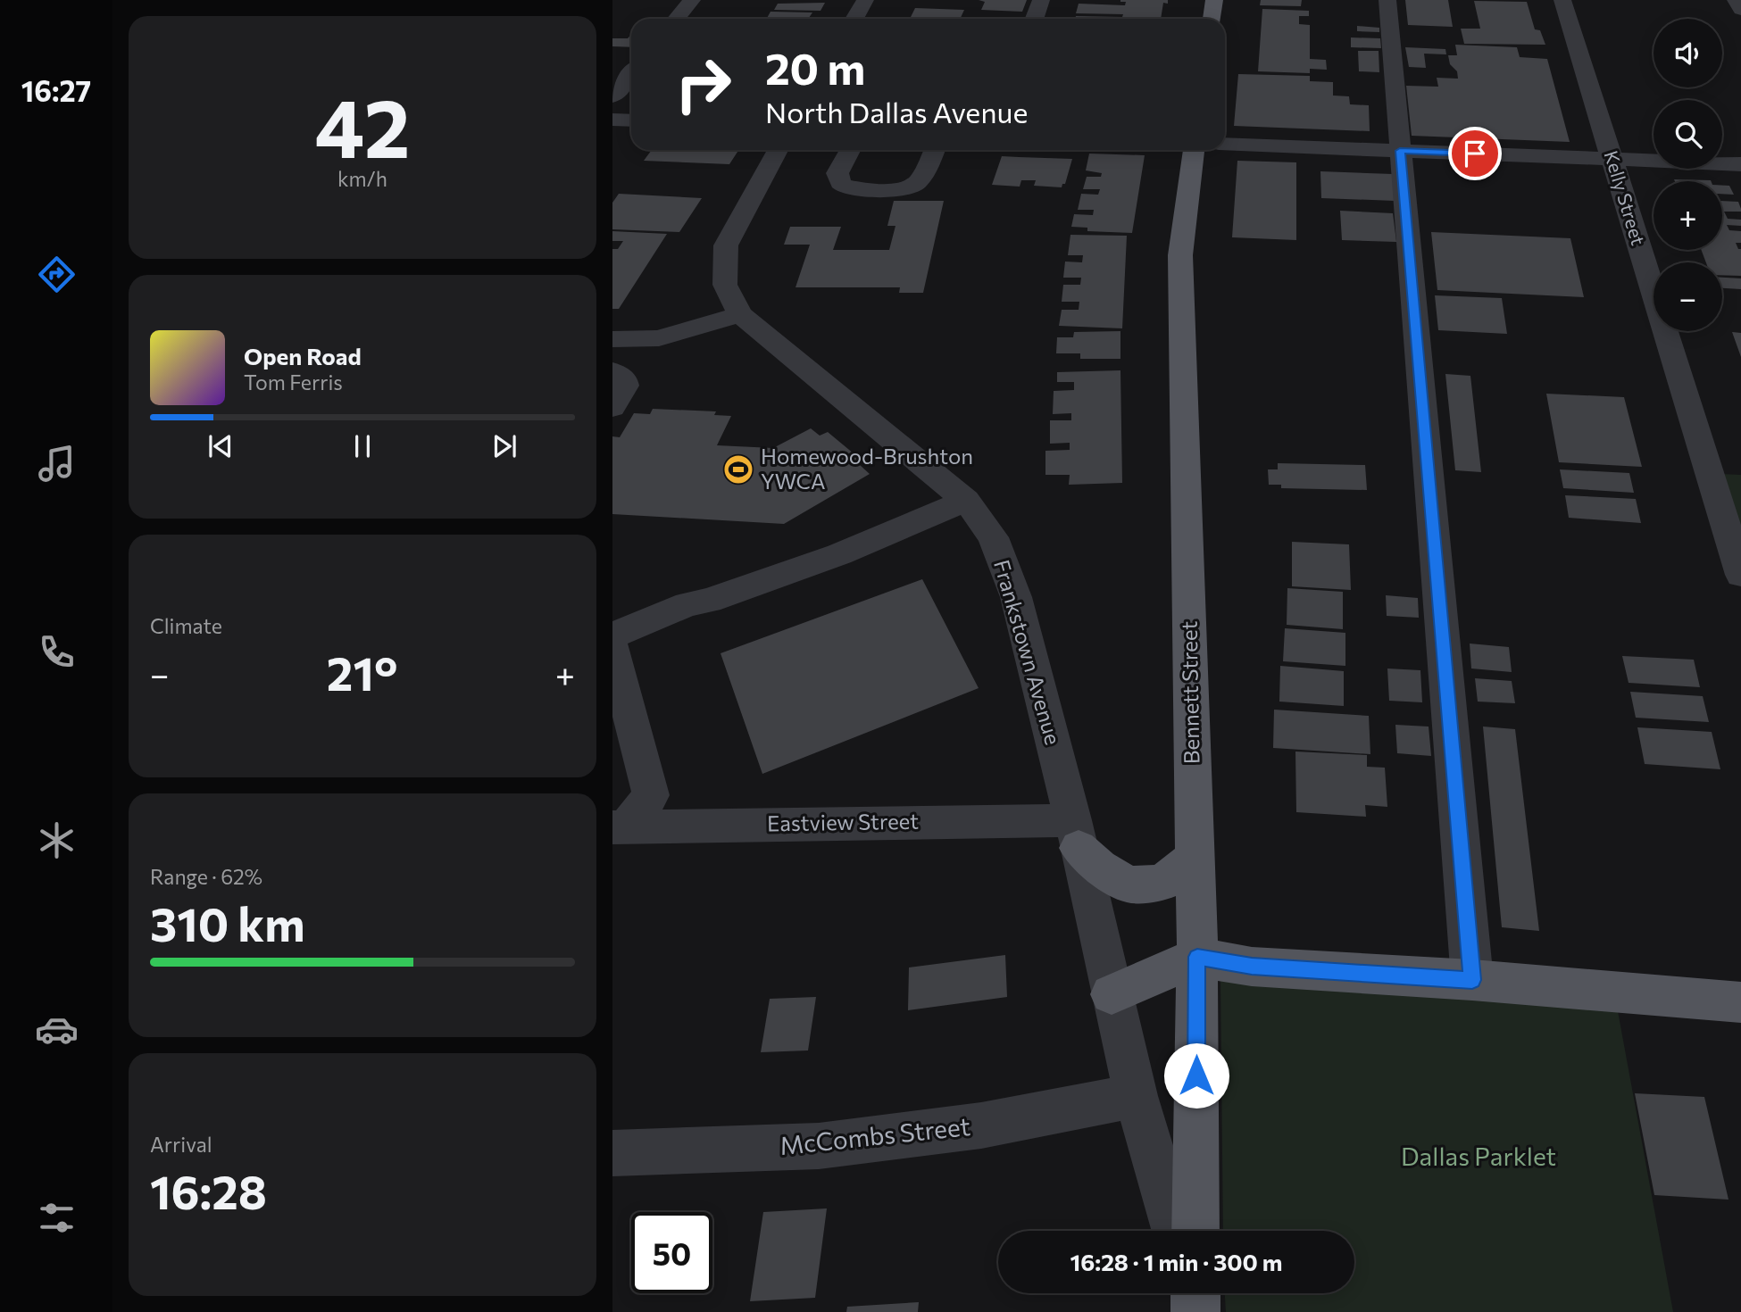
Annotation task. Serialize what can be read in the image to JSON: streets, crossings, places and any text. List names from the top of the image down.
{
  "streets": {
    "main road": ["Bennett Street"],
    "street": [
      "Kelly Street",
      "Frankstown Avenue",
      "Eastview Street",
      "McCombs Street"
    ]
  },
  "crossings": [
    ["Frankstown Avenue", "Eastview Street"],
    ["Frankstown Avenue", "McCombs Street"]
  ],
  "parks": ["Dallas Parklet"],
  "places": {
    "sports": ["Homewood-Brushton YWCA"]
  },
  "page": {
    "tabs": "16:27",
    "tile": [
      ["42", "km/h"],
      "Climate",
      ["Range · 62%", "310 km"],
      ["Arrival", "16:28"]
    ],
    "map_buttons": ["+", "−"],
    "turn": ["20 m", "North Dallas Avenue"],
    "song": ["Open Road", "Tom Ferris"],
    "heat": ["−", "21°", "+"],
    "limit": "50",
    "trip": "16:28 · 1 min · 300 m"
  }
}
